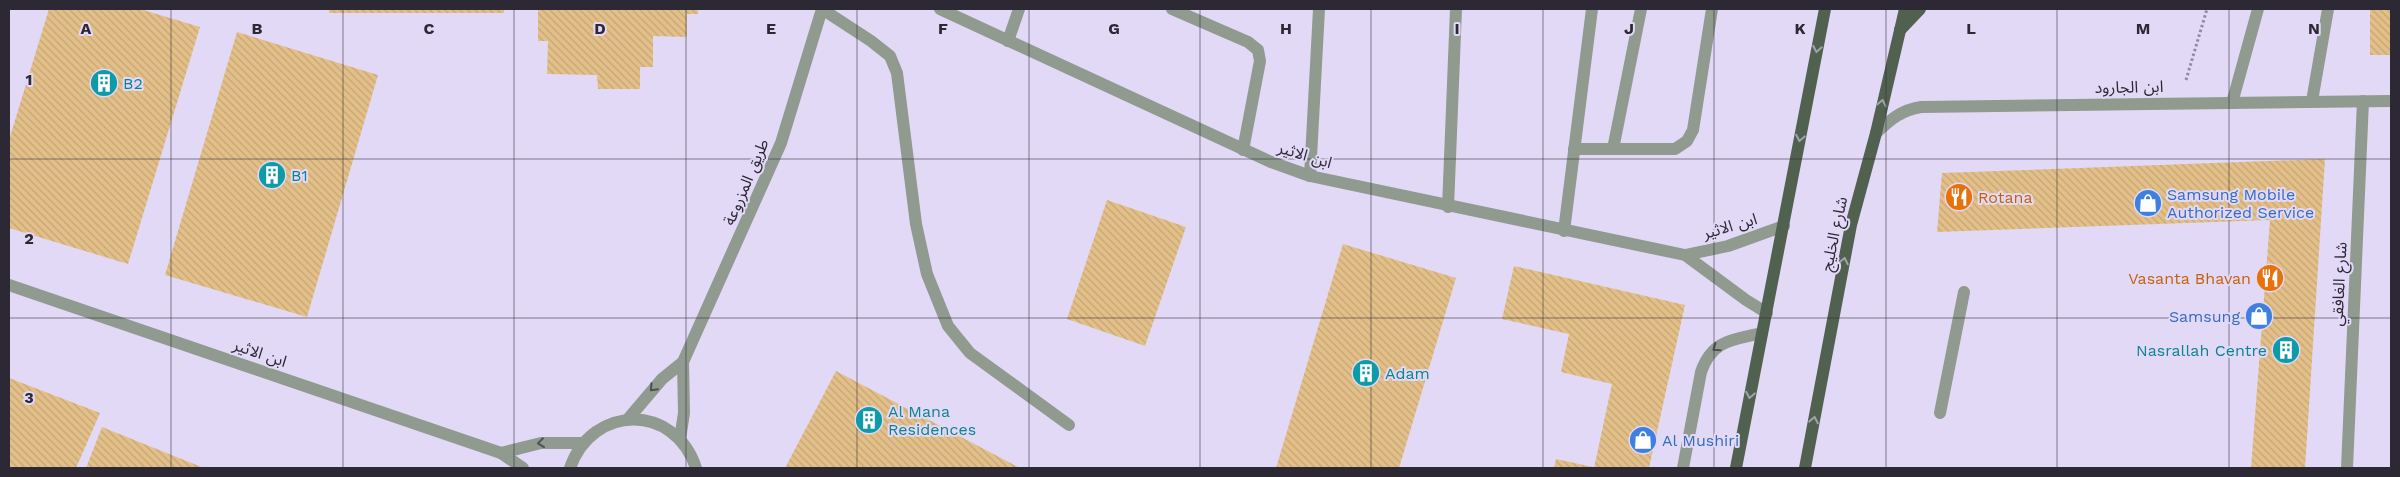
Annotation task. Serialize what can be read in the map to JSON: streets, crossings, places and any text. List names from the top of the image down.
{
  "streets": {
    "main road": ["شارع الخليج"],
    "street": [
      "ابن الجارود",
      "ابن الاثير",
      "طريق المزروعة",
      "شارع الغافقي"
    ]
  },
  "crossings": [
    ["ابن الجارود", "شارع الخليج"],
    ["ابن الجارود", "شارع الغافقي"]
  ],
  "places": {
    "building": [
      "B2",
      "B1",
      "Nasrallah Centre",
      "Adam",
      "Al Mana Residences"
    ],
    "restaurant": ["Rotana", "Vasanta Bhavan"],
    "shop": ["Samsung Mobile Authorized Service", "Samsung", "Al Mushiri"]
  },
  "grid": {
    "columns": [
      "A",
      "B",
      "C",
      "D",
      "E",
      "F",
      "G",
      "H",
      "I",
      "J",
      "K",
      "L",
      "M",
      "N"
    ],
    "rows": ["1", "2", "3"]
  }
}
